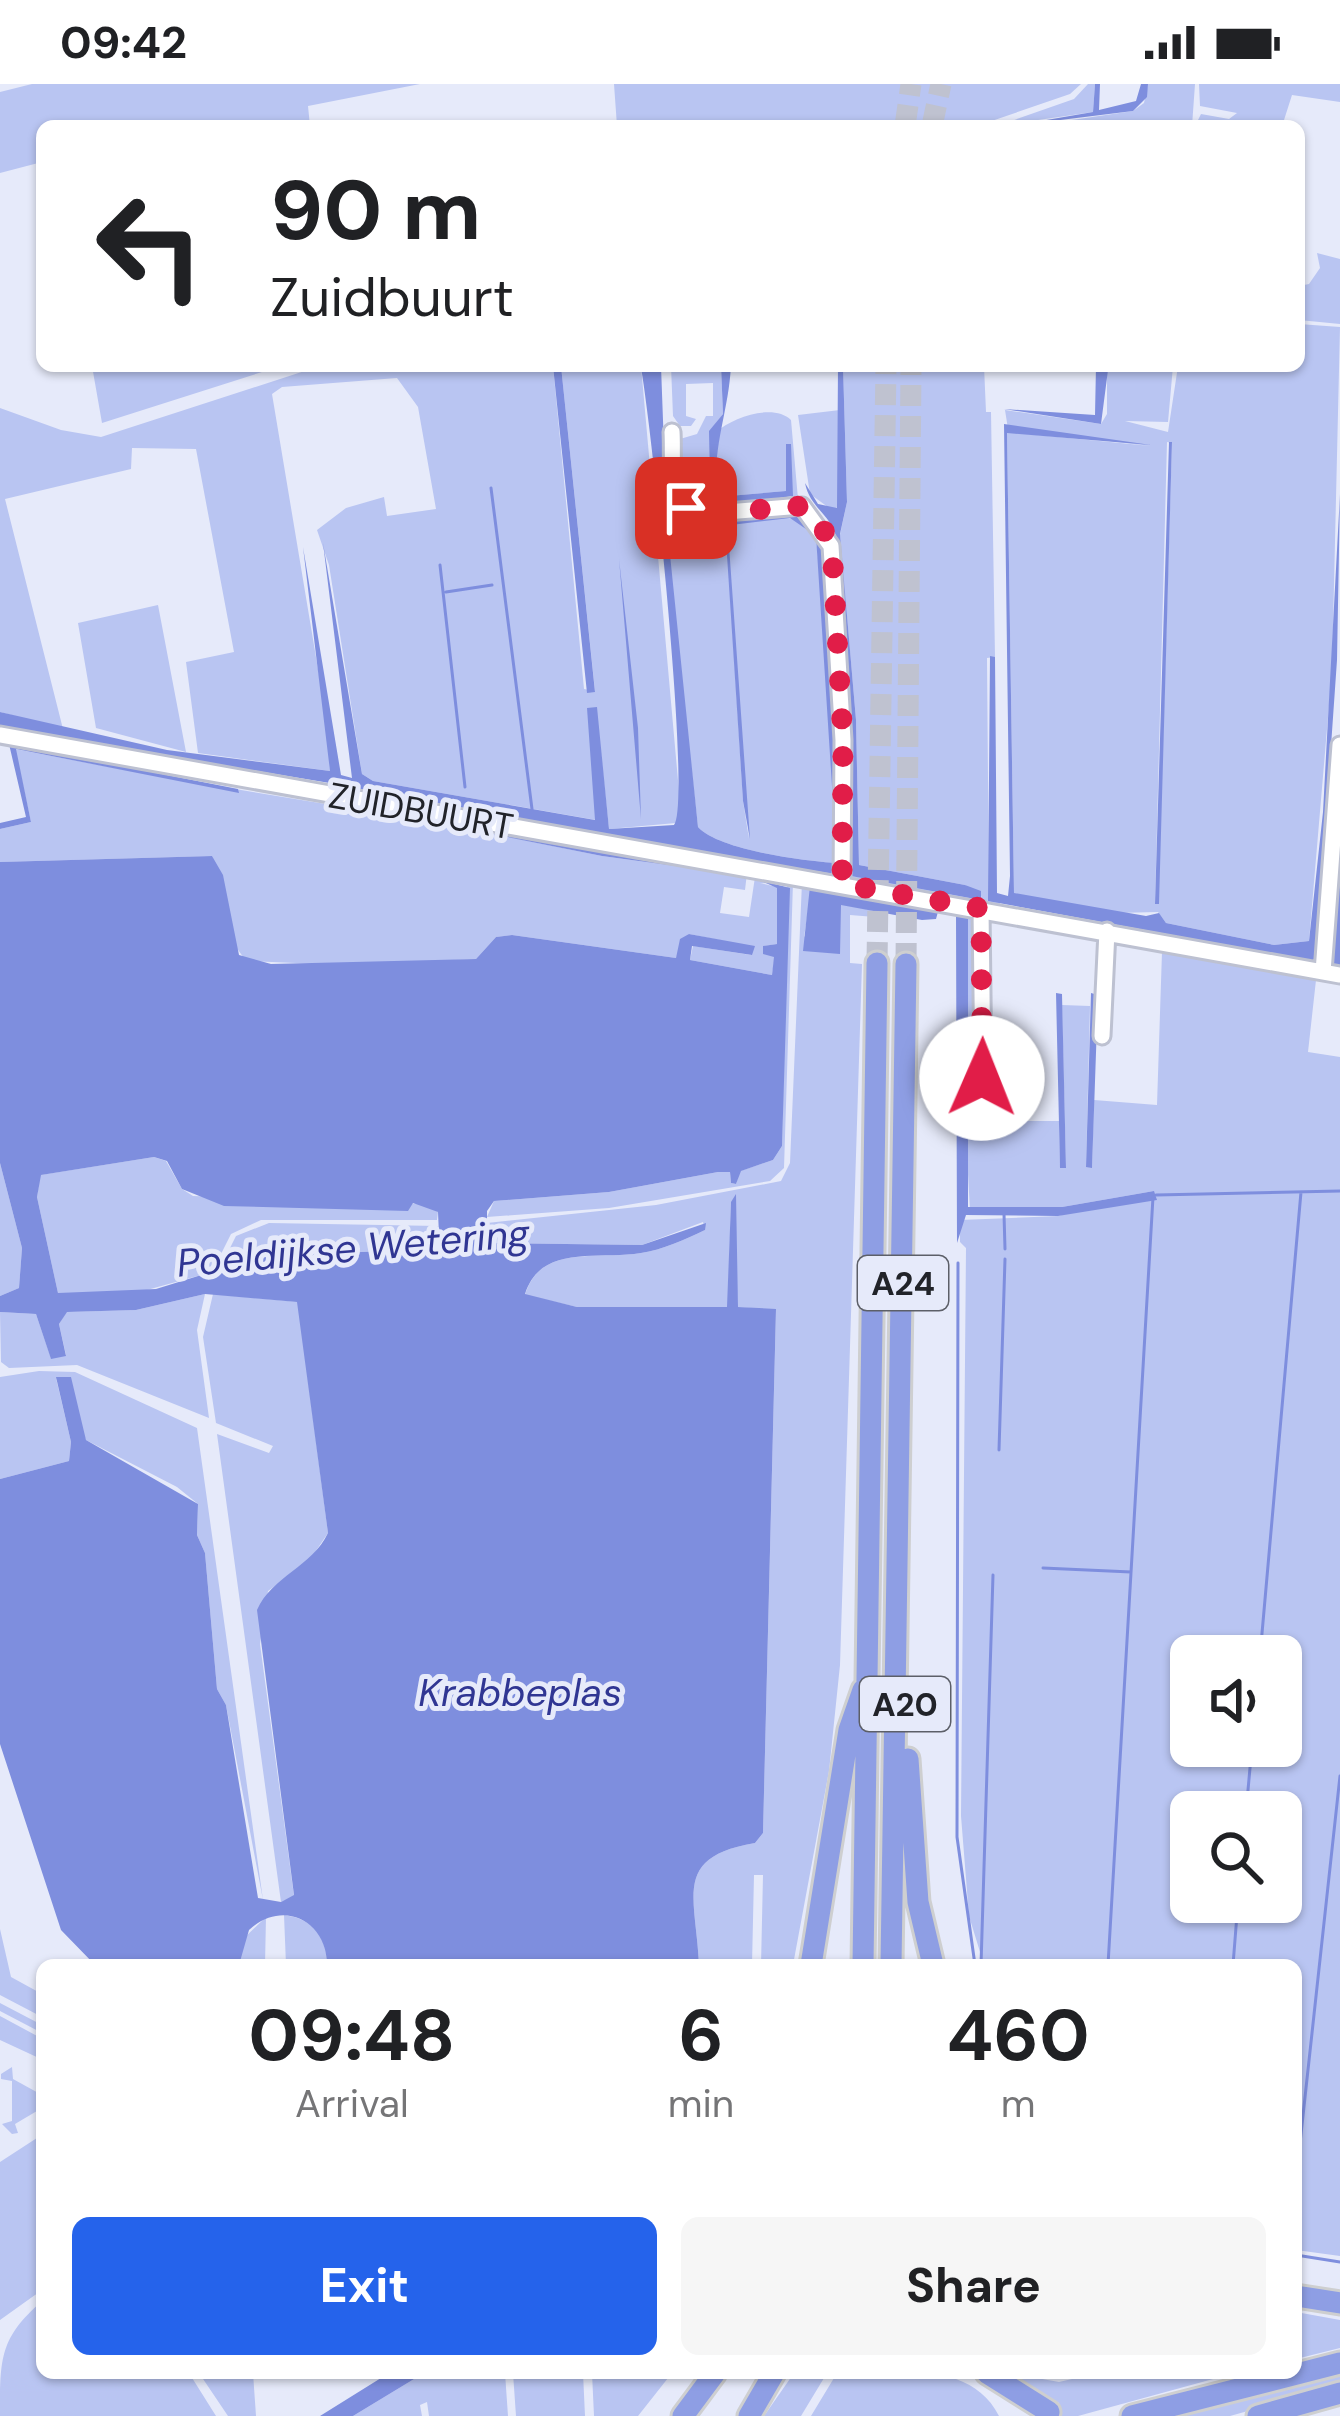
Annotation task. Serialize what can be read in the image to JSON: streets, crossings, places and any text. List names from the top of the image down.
{
  "streets": {
    "highway": ["A24", "A20"],
    "street": ["ZUIDBUURT"]
  },
  "crossings": [
    ["A24", "A20"]
  ],
  "water": ["Poeldijkse Wetering", "Krabbeplas"],
  "page": {
    "status": "09:42",
    "turn": ["90 m", "Zuidbuurt"],
    "eta": [
      "09:48",
      "Arrival",
      "6",
      "min",
      "460",
      "m"
    ],
    "buttons": ["Exit", "Share"]
  }
}
